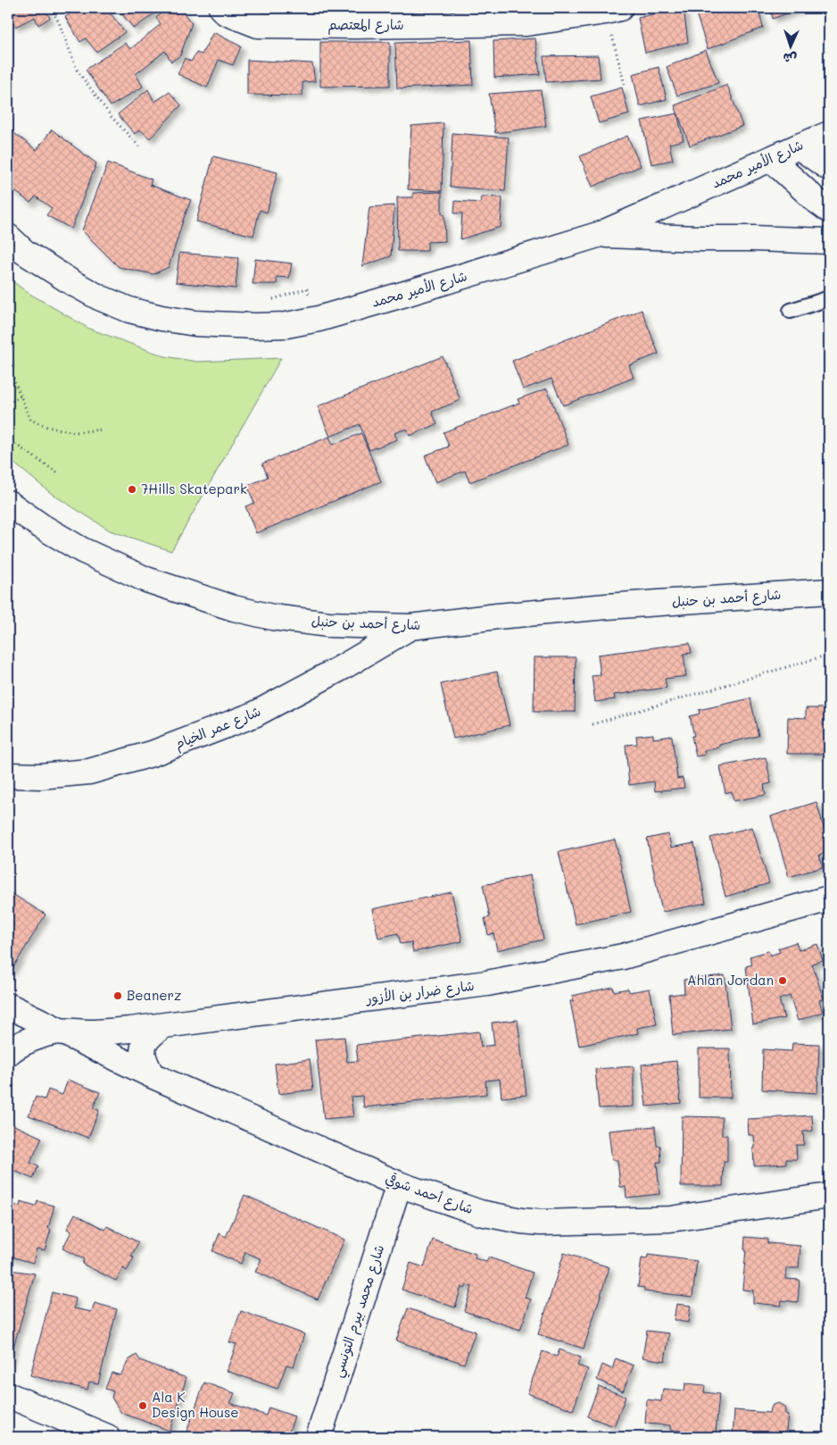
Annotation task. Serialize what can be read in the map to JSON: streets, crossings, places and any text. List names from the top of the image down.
{
  "streets": {
    "street": [
      "شارع المعتصم",
      "شارع الأمير محمد",
      "شارع أحمد بن حنبل",
      "شارع عمر الخيام",
      "شارع ضرار بن الأزور",
      "شارع أحمد شوقي",
      "شارع محمد بيرم التونسي"
    ]
  },
  "crossings": [
    ["شارع أحمد بن حنبل", "شارع عمر الخيام"],
    ["شارع ضرار بن الأزور", "شارع أحمد شوقي"],
    ["شارع أحمد شوقي", "شارع محمد بيرم التونسي"]
  ],
  "places": [
    "7Hills Skatepark",
    "Ahlan Jordan",
    "Beanerz",
    "Ala K Design House"
  ],
  "north": "bottom"
}
